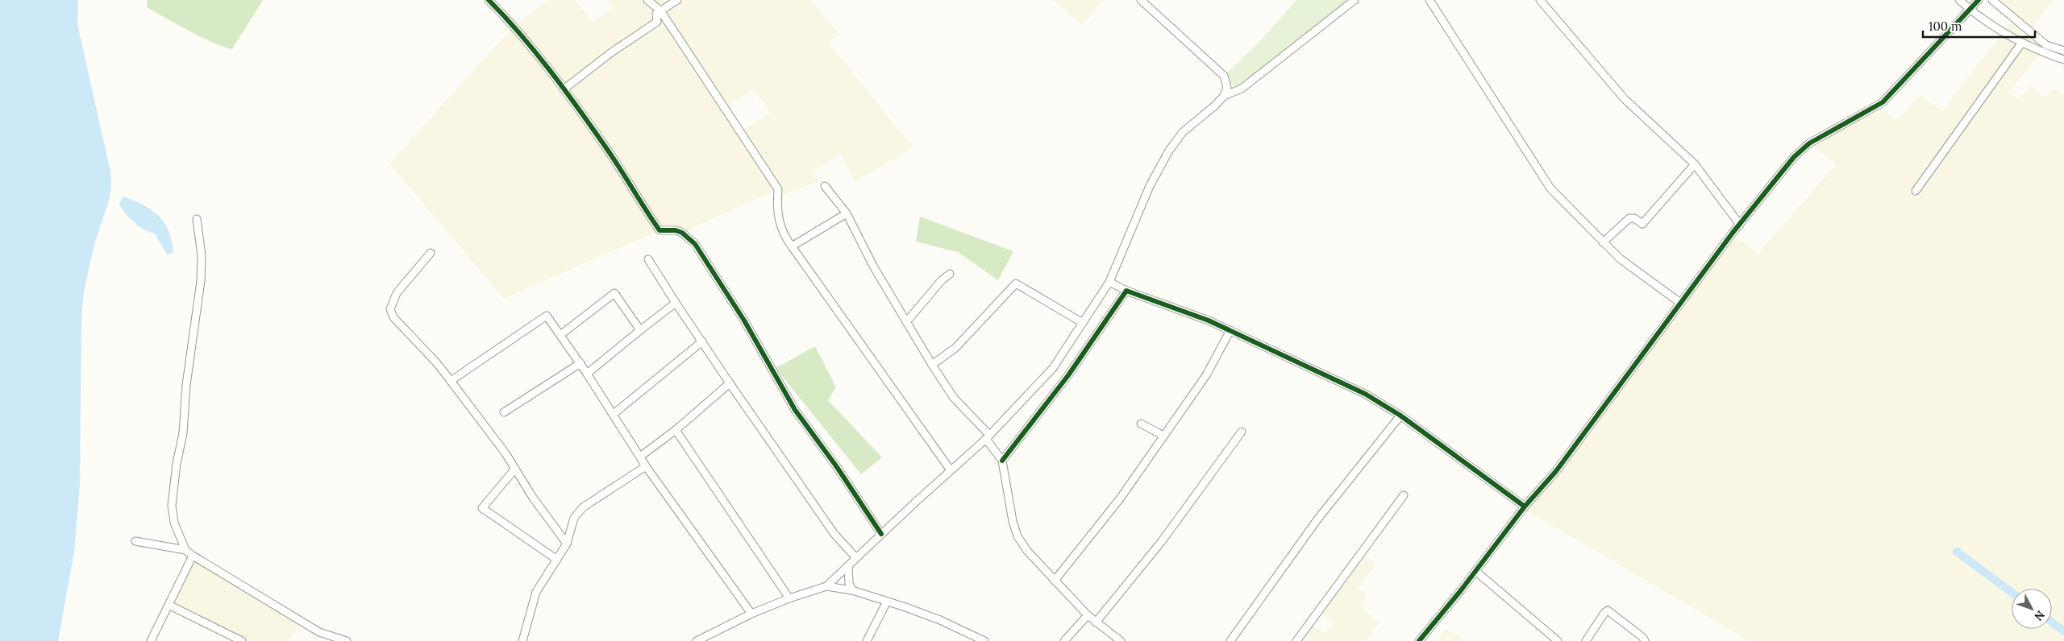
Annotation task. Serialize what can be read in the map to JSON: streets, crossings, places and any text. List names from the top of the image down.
{
  "scale_bar": "100 m",
  "north": "bottom right"
}
